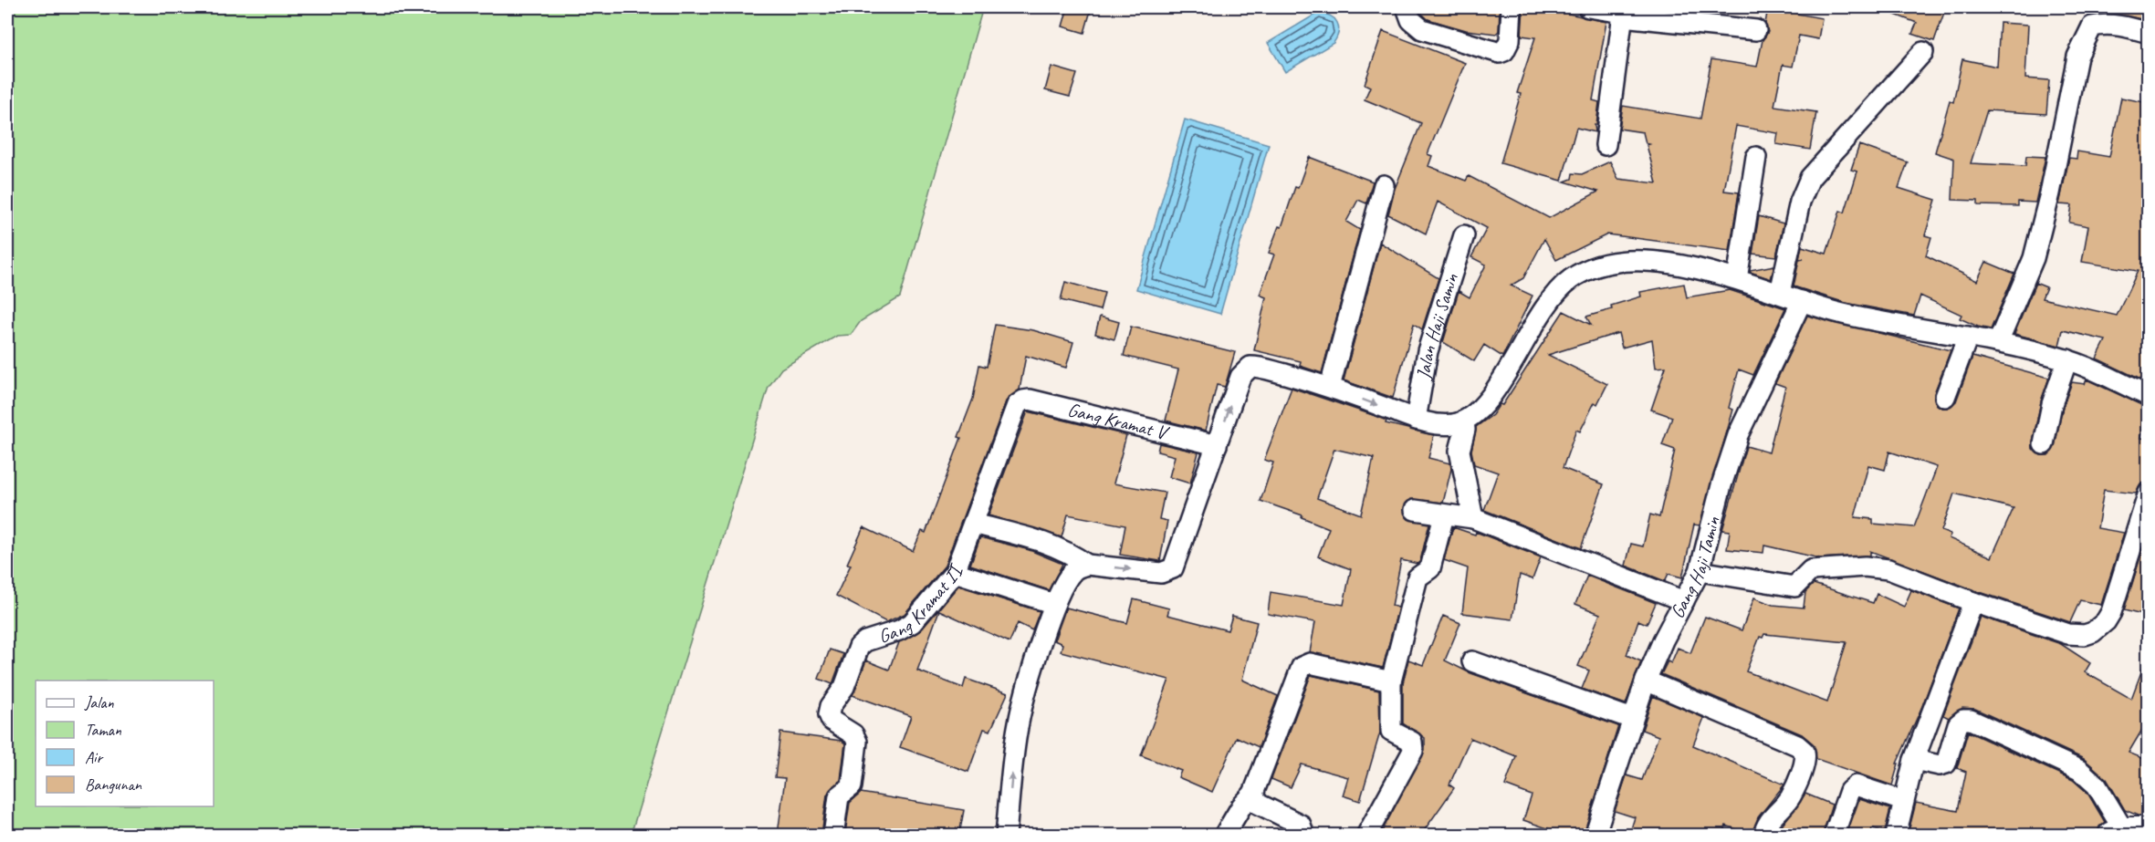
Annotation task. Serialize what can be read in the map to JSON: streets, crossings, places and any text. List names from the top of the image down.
{
  "streets": {
    "street": [
      "Jalan Haji Samin",
      "Gang Kramat V",
      "Gang Haji Tamin",
      "Gang Kramat II"
    ]
  },
  "crossings": [
    ["Gang Kramat V", "Gang Kramat II"]
  ],
  "legend": [
    "Jalan",
    "Taman",
    "Air",
    "Bangunan"
  ]
}
